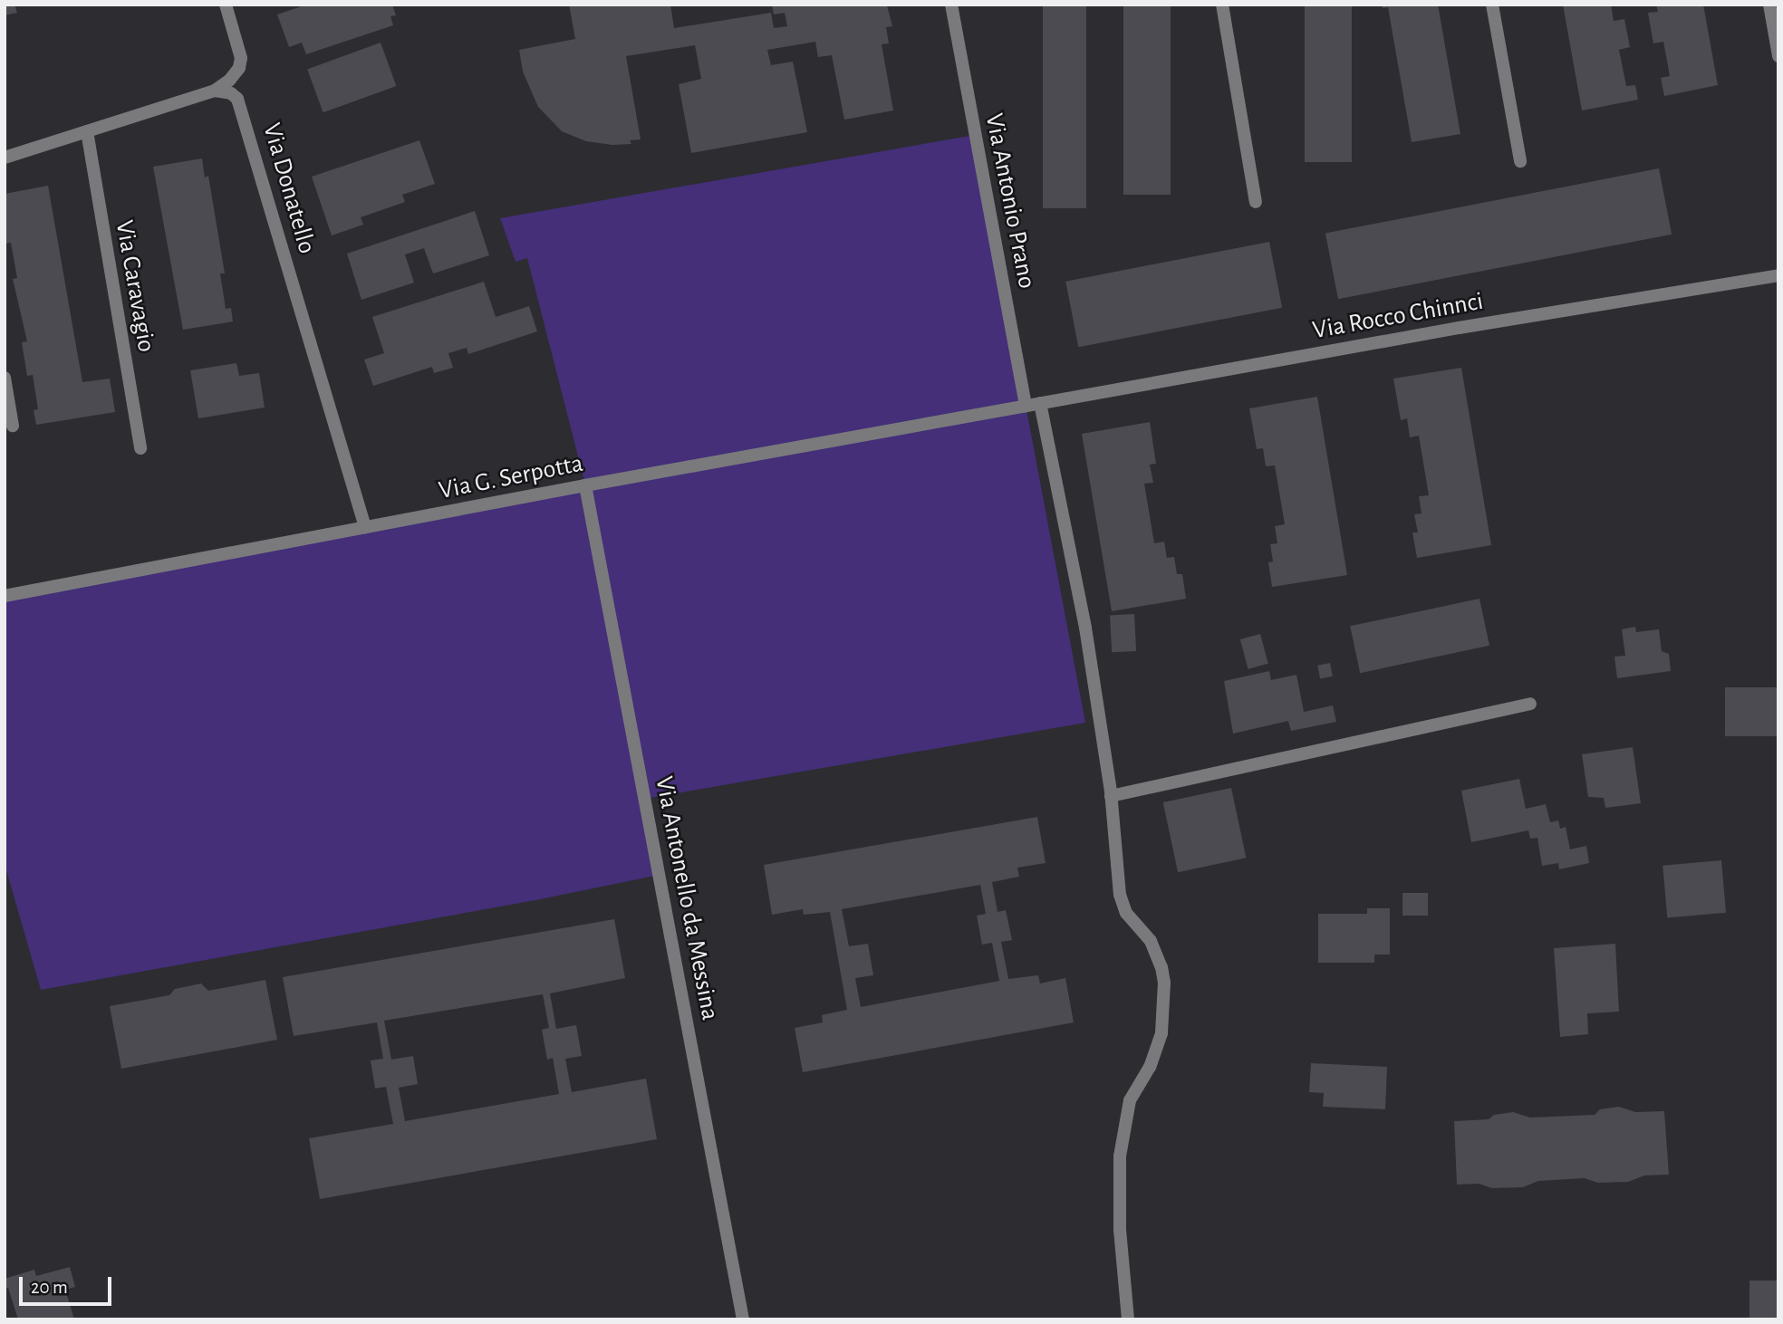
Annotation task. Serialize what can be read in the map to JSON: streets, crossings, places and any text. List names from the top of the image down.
{
  "streets": {
    "street": [
      "Via Donatello",
      "Via Antonio Prano",
      "Via Caravagio",
      "Via Rocco Chinnci",
      "Via G. Serpotta",
      "Via Antonello da Messina"
    ]
  },
  "crossings": [
    ["Via Donatello", "Via G. Serpotta"],
    ["Via Antonio Prano", "Via Rocco Chinnci"],
    ["Via Antonio Prano", "Via G. Serpotta"],
    ["Via Rocco Chinnci", "Via G. Serpotta"],
    ["Via G. Serpotta", "Via Antonello da Messina"]
  ],
  "scale_bar": "20 m"
}
